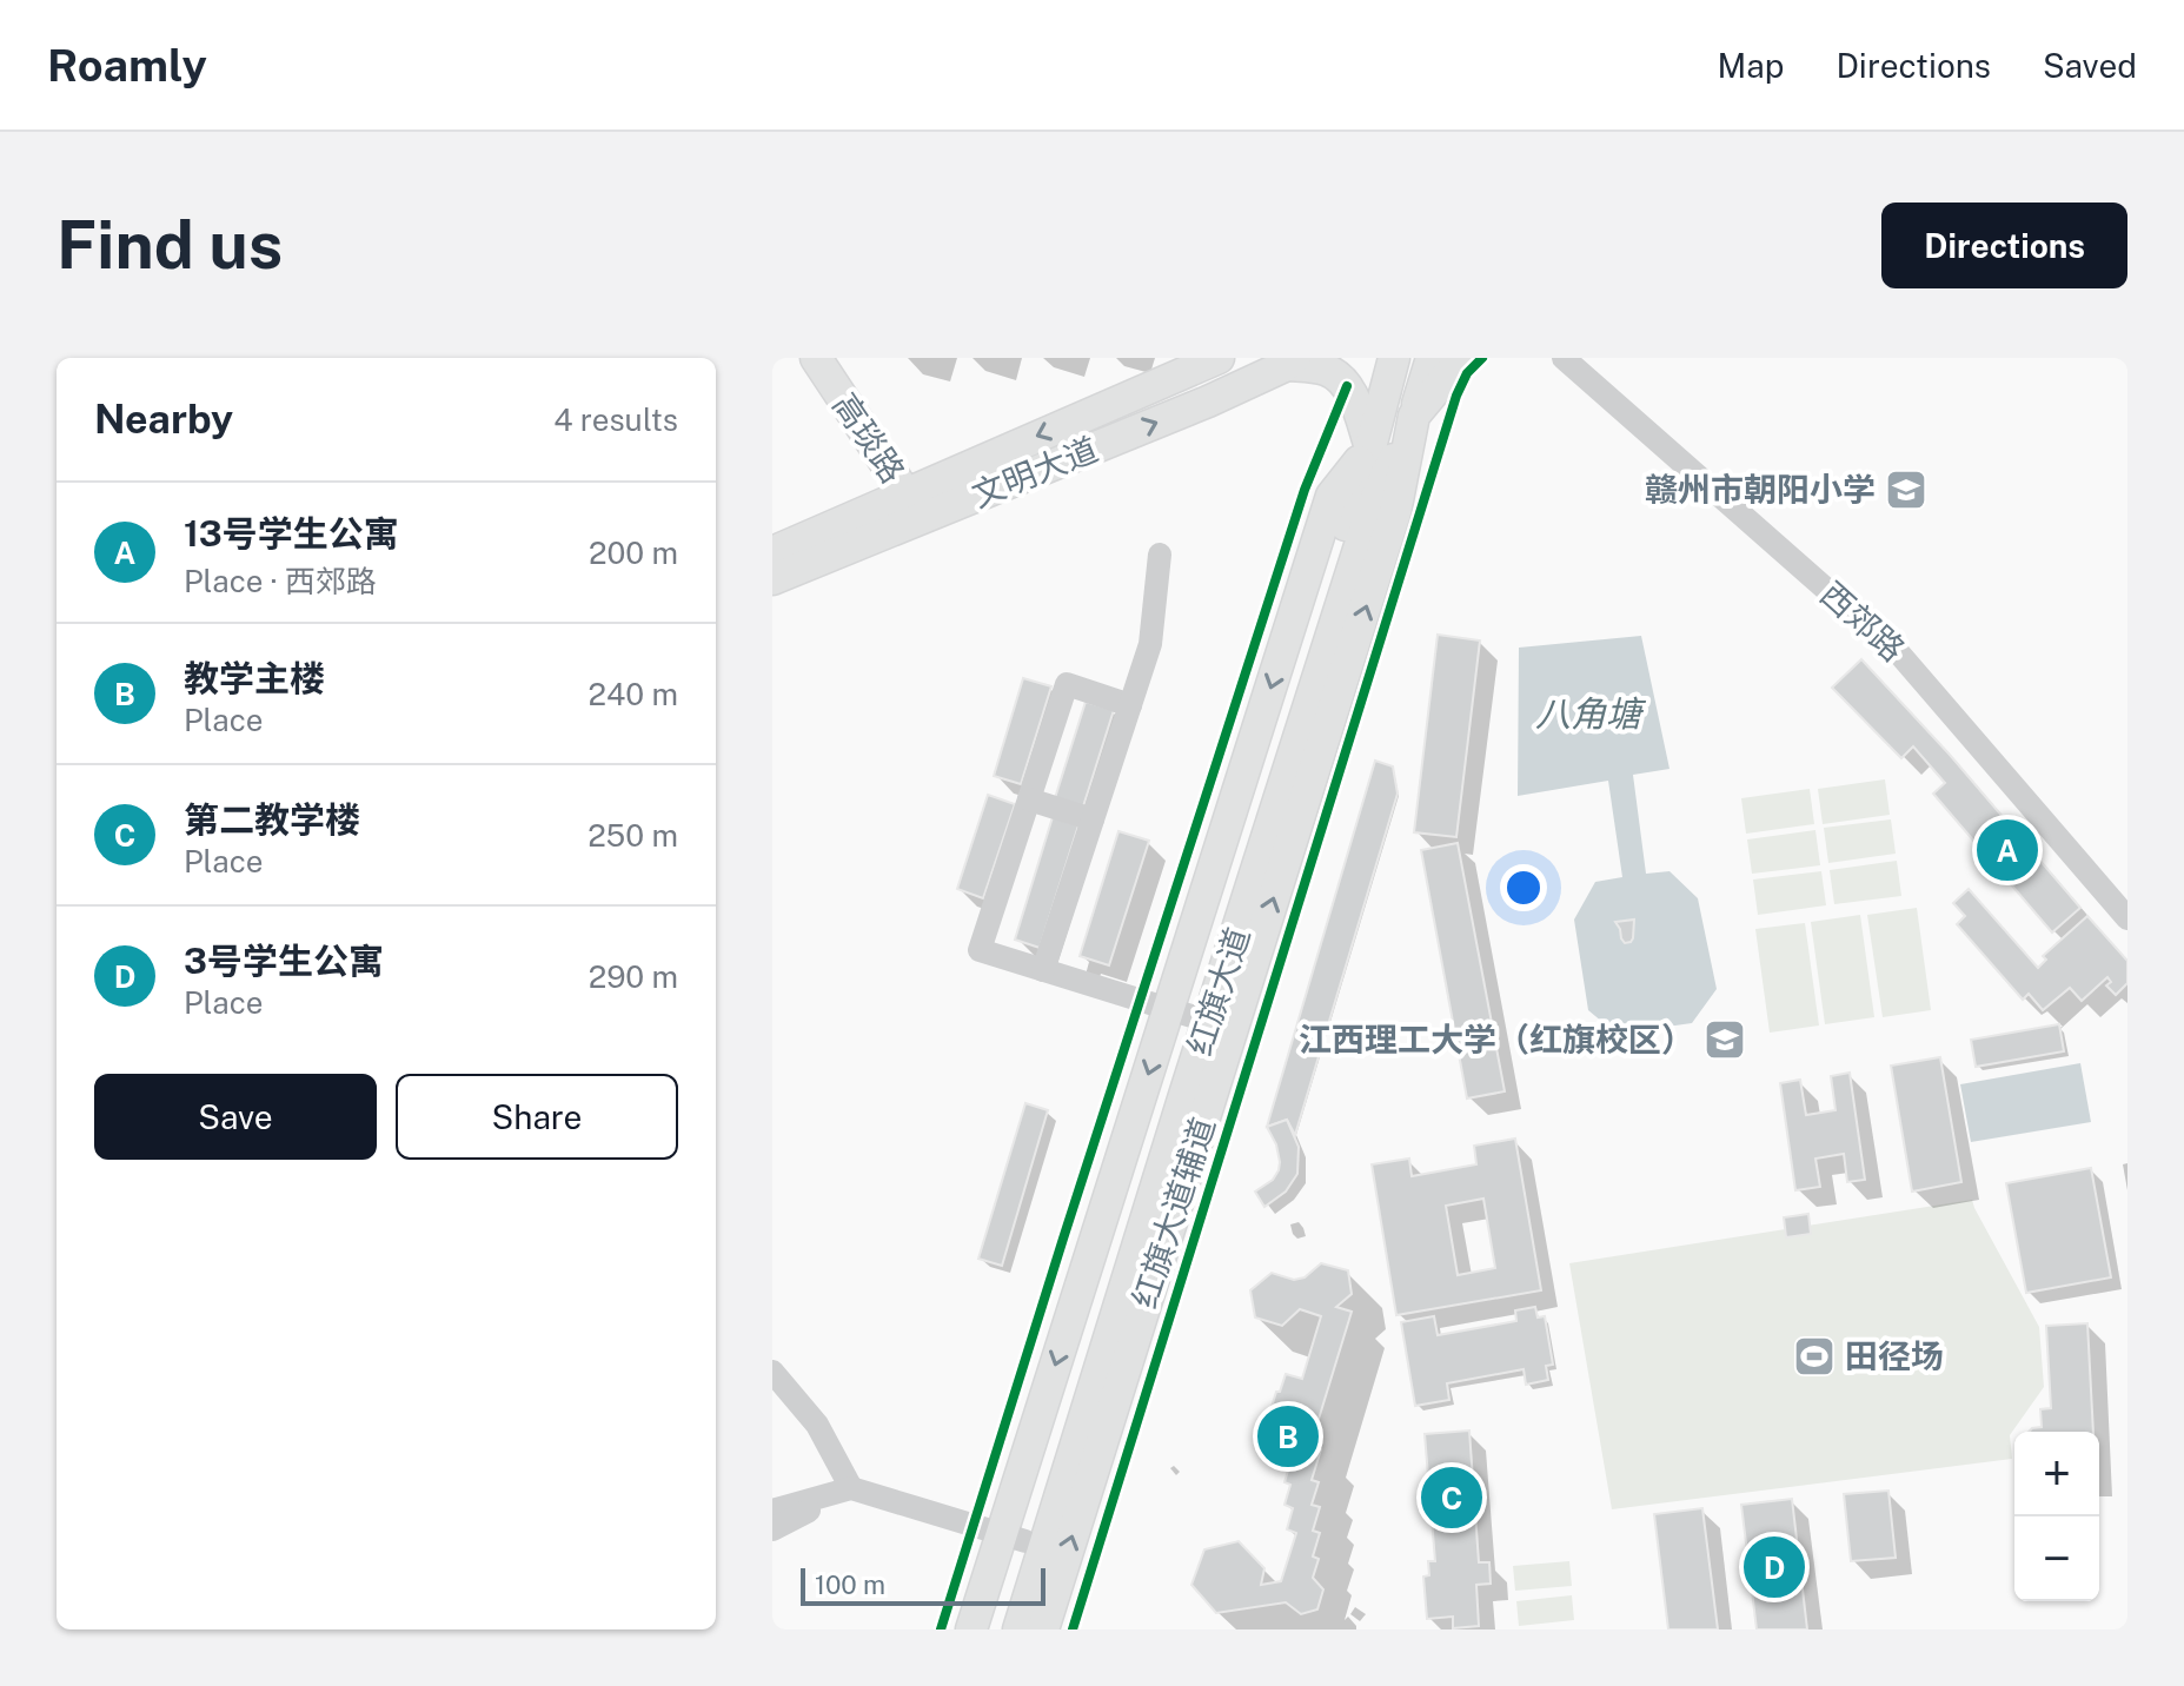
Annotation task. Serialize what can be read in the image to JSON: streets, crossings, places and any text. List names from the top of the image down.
{
  "streets": {
    "main road": [
      "高琰路",
      "文明大道",
      "红旗大道",
      "红旗大道辅道"
    ],
    "street": ["西郊路"]
  },
  "crossings": [
    ["高琰路", "文明大道"],
    ["红旗大道", "红旗大道辅道"]
  ],
  "one_way": ["红旗大道辅道"],
  "water": ["八角塘"],
  "places": {
    "school or university": ["赣州市朝阳小学", "江西理工大学（红旗校区）"],
    "sports": ["田径场"]
  },
  "scale_bar": "100 m",
  "page": {
    "header": "Roamly",
    "nav": ["Map", "Directions", "Saved"],
    "buttons": [
      "Directions",
      ["Save", "Share"]
    ],
    "title": "Find us",
    "heading": ["Nearby", "4 results"],
    "list": [
      {
        "mark": "A",
        "name": "13号学生公寓",
        "note": "Place · 西郊路",
        "value": "200 m"
      },
      {
        "mark": "B",
        "name": "教学主楼",
        "note": "Place",
        "value": "240 m"
      },
      {
        "mark": "C",
        "name": "第二教学楼",
        "note": "Place",
        "value": "250 m"
      },
      {
        "mark": "D",
        "name": "3号学生公寓",
        "note": "Place",
        "value": "290 m"
      }
    ],
    "pins": [
      "A",
      "B",
      "C",
      "D"
    ],
    "map_buttons": ["+", "−"],
    "scale": "100 m"
  }
}
